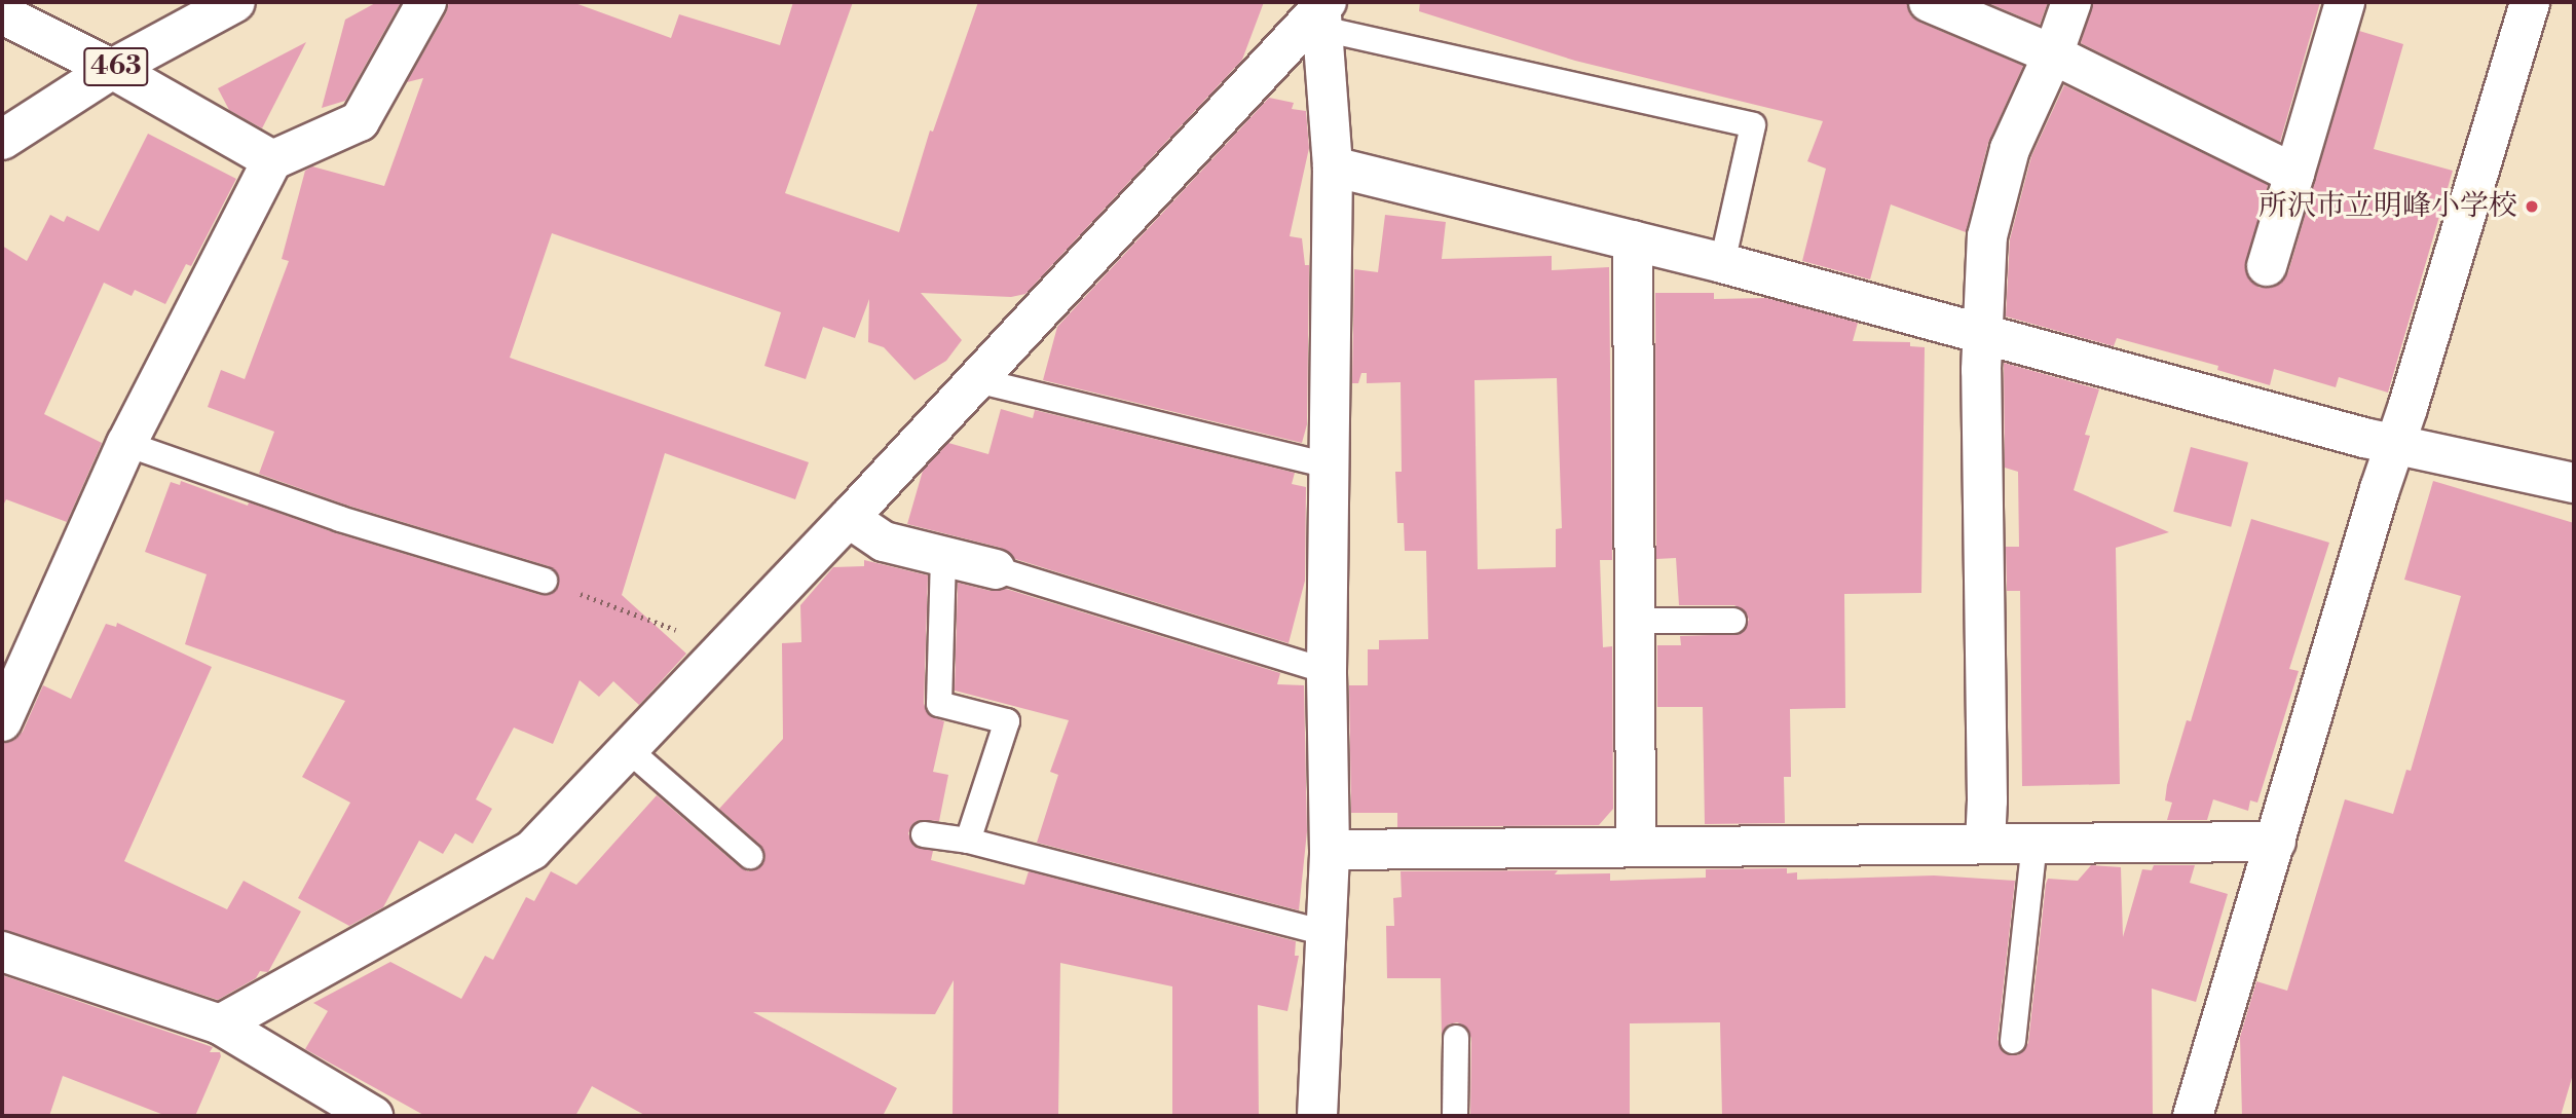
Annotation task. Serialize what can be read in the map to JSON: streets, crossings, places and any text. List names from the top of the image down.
{
  "streets": {
    "main road": ["463"]
  },
  "places": ["所沢市立明峰小学校"]
}
